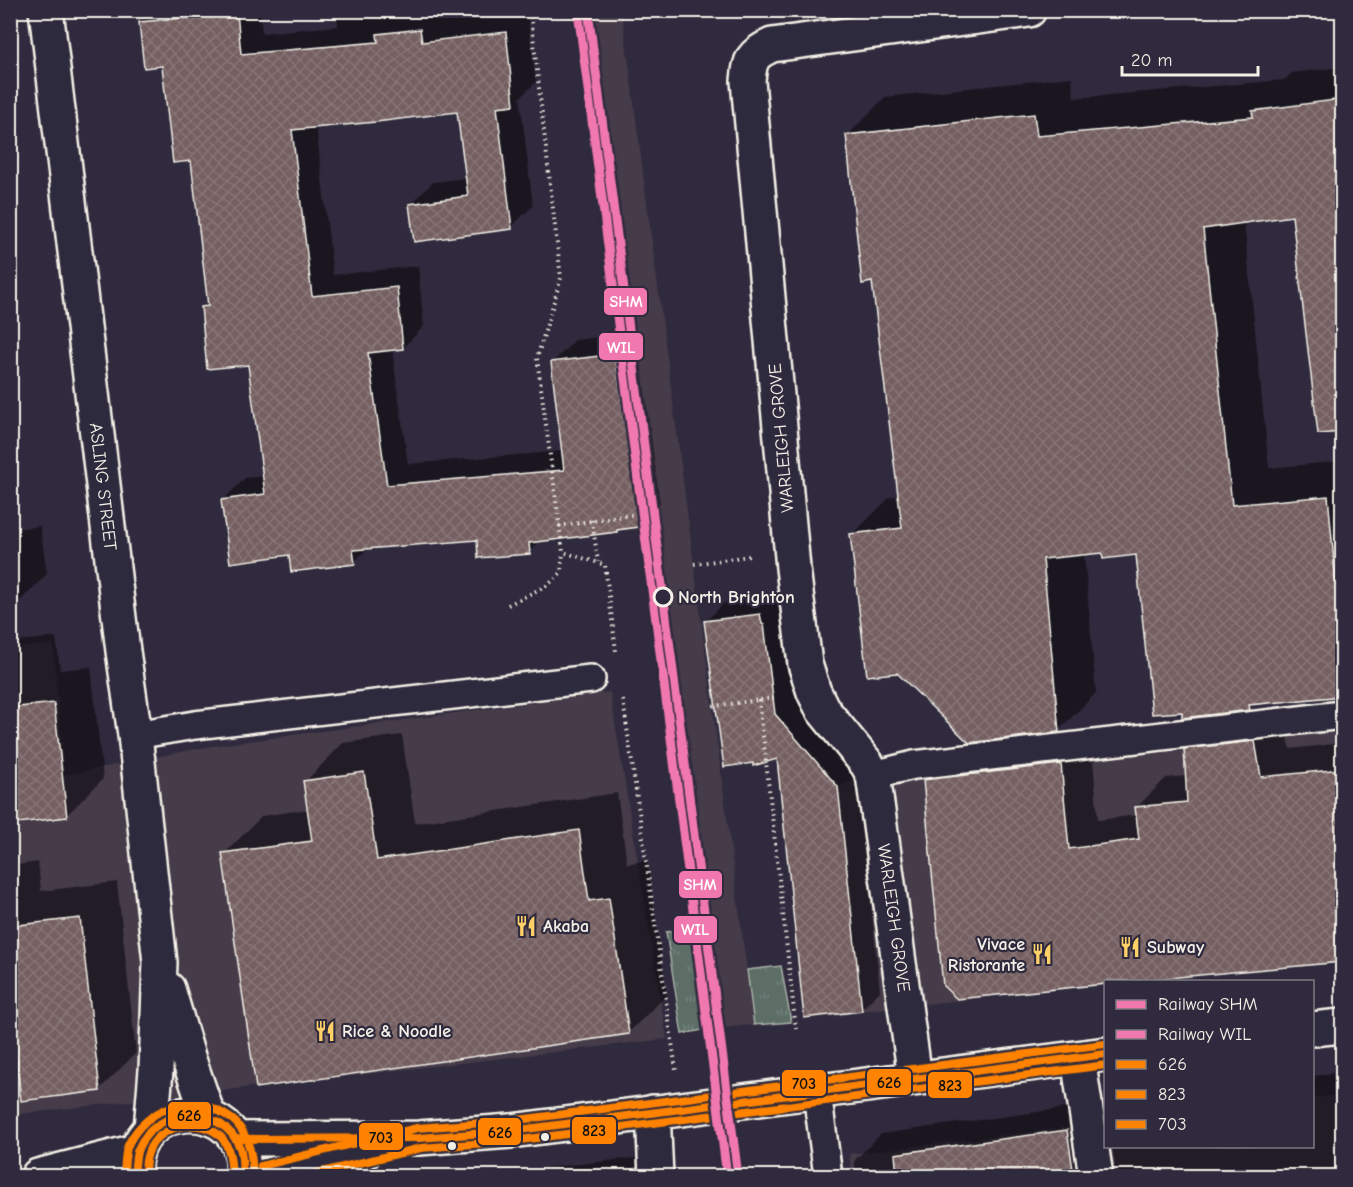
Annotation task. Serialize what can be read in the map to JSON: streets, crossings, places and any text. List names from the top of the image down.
{
  "streets": {
    "street": ["WARLEIGH GROVE", "ASLING STREET"]
  },
  "places": {
    "other": ["North Brighton"],
    "restaurant": [
      "Akaba",
      "Subway",
      "Vivace Ristorante",
      "Rice & Noodle"
    ]
  },
  "lines": [
    "rail line SHM",
    "rail line WIL",
    "transit line 703",
    "transit line 626",
    "transit line 823"
  ],
  "legend": [
    "Railway SHM",
    "Railway WIL",
    "626",
    "823",
    "703"
  ],
  "scale_bar": "20 m"
}
